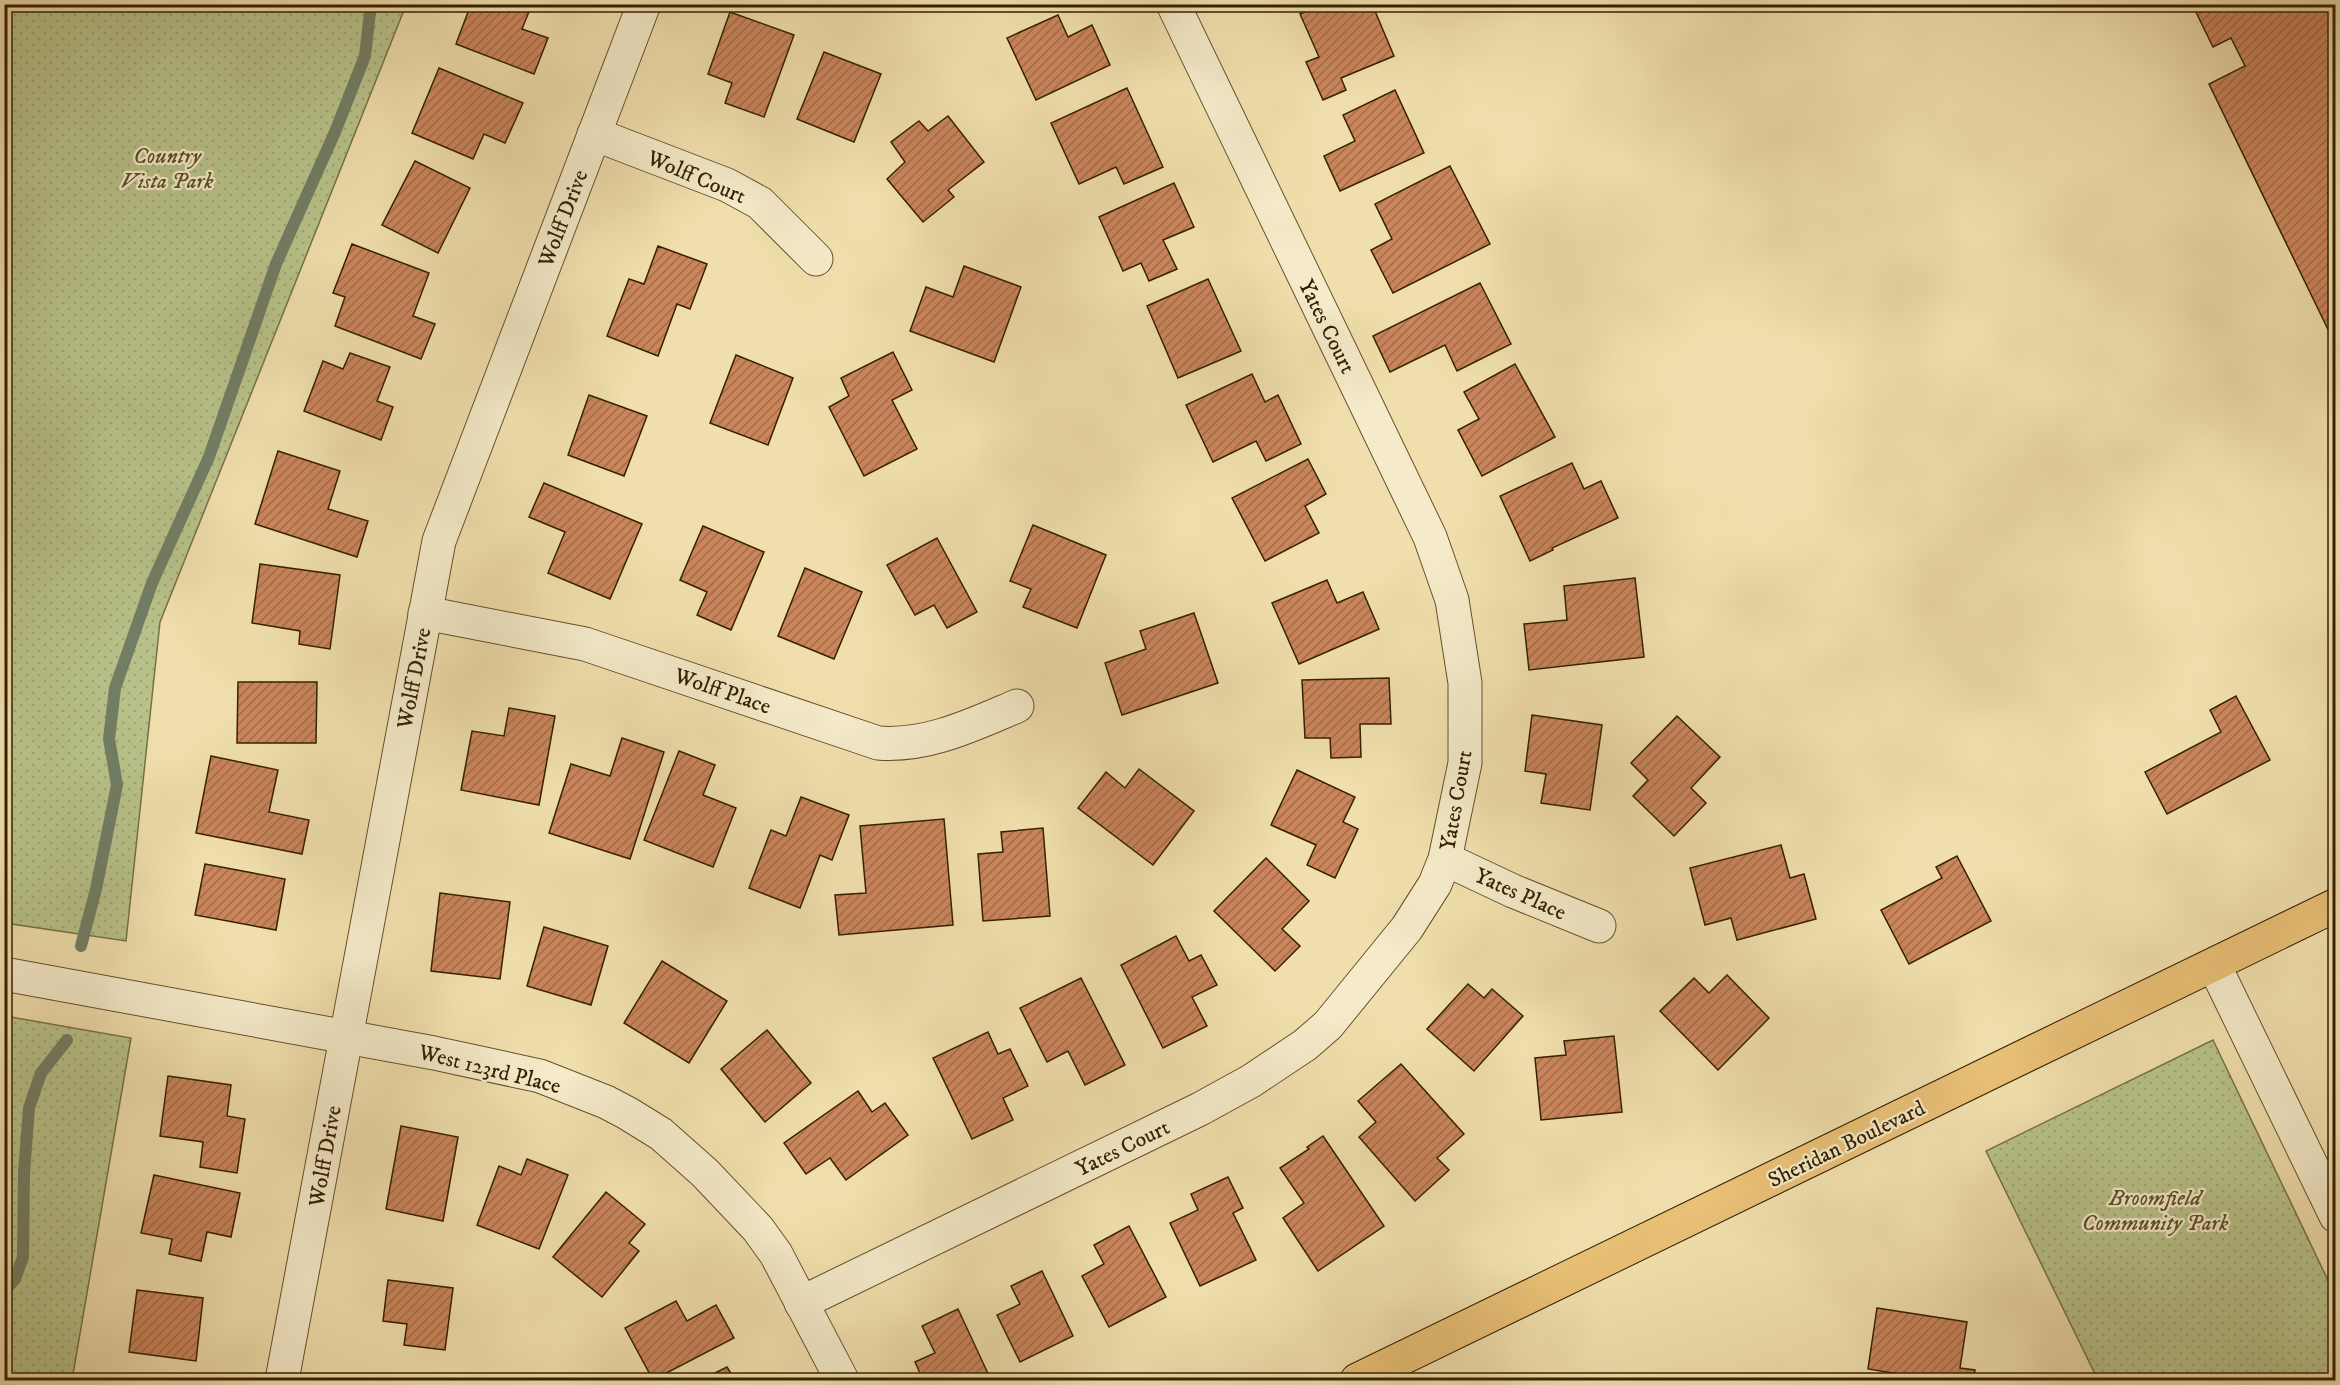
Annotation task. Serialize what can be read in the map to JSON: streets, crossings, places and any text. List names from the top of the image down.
{
  "streets": {
    "main road": ["Sheridan Boulevard"],
    "street": [
      "Wolff Court",
      "Wolff Drive",
      "Yates Court",
      "Wolff Place",
      "Yates Place",
      "West 123rd Place"
    ]
  },
  "crossings": [
    ["Wolff Court", "Wolff Drive"],
    ["Wolff Drive", "Wolff Place"],
    ["Wolff Drive", "West 123rd Place"],
    ["Yates Court", "Yates Place"],
    ["Yates Court", "West 123rd Place"]
  ],
  "parks": ["Country Vista Park", "Broomfield Community Park"]
}
